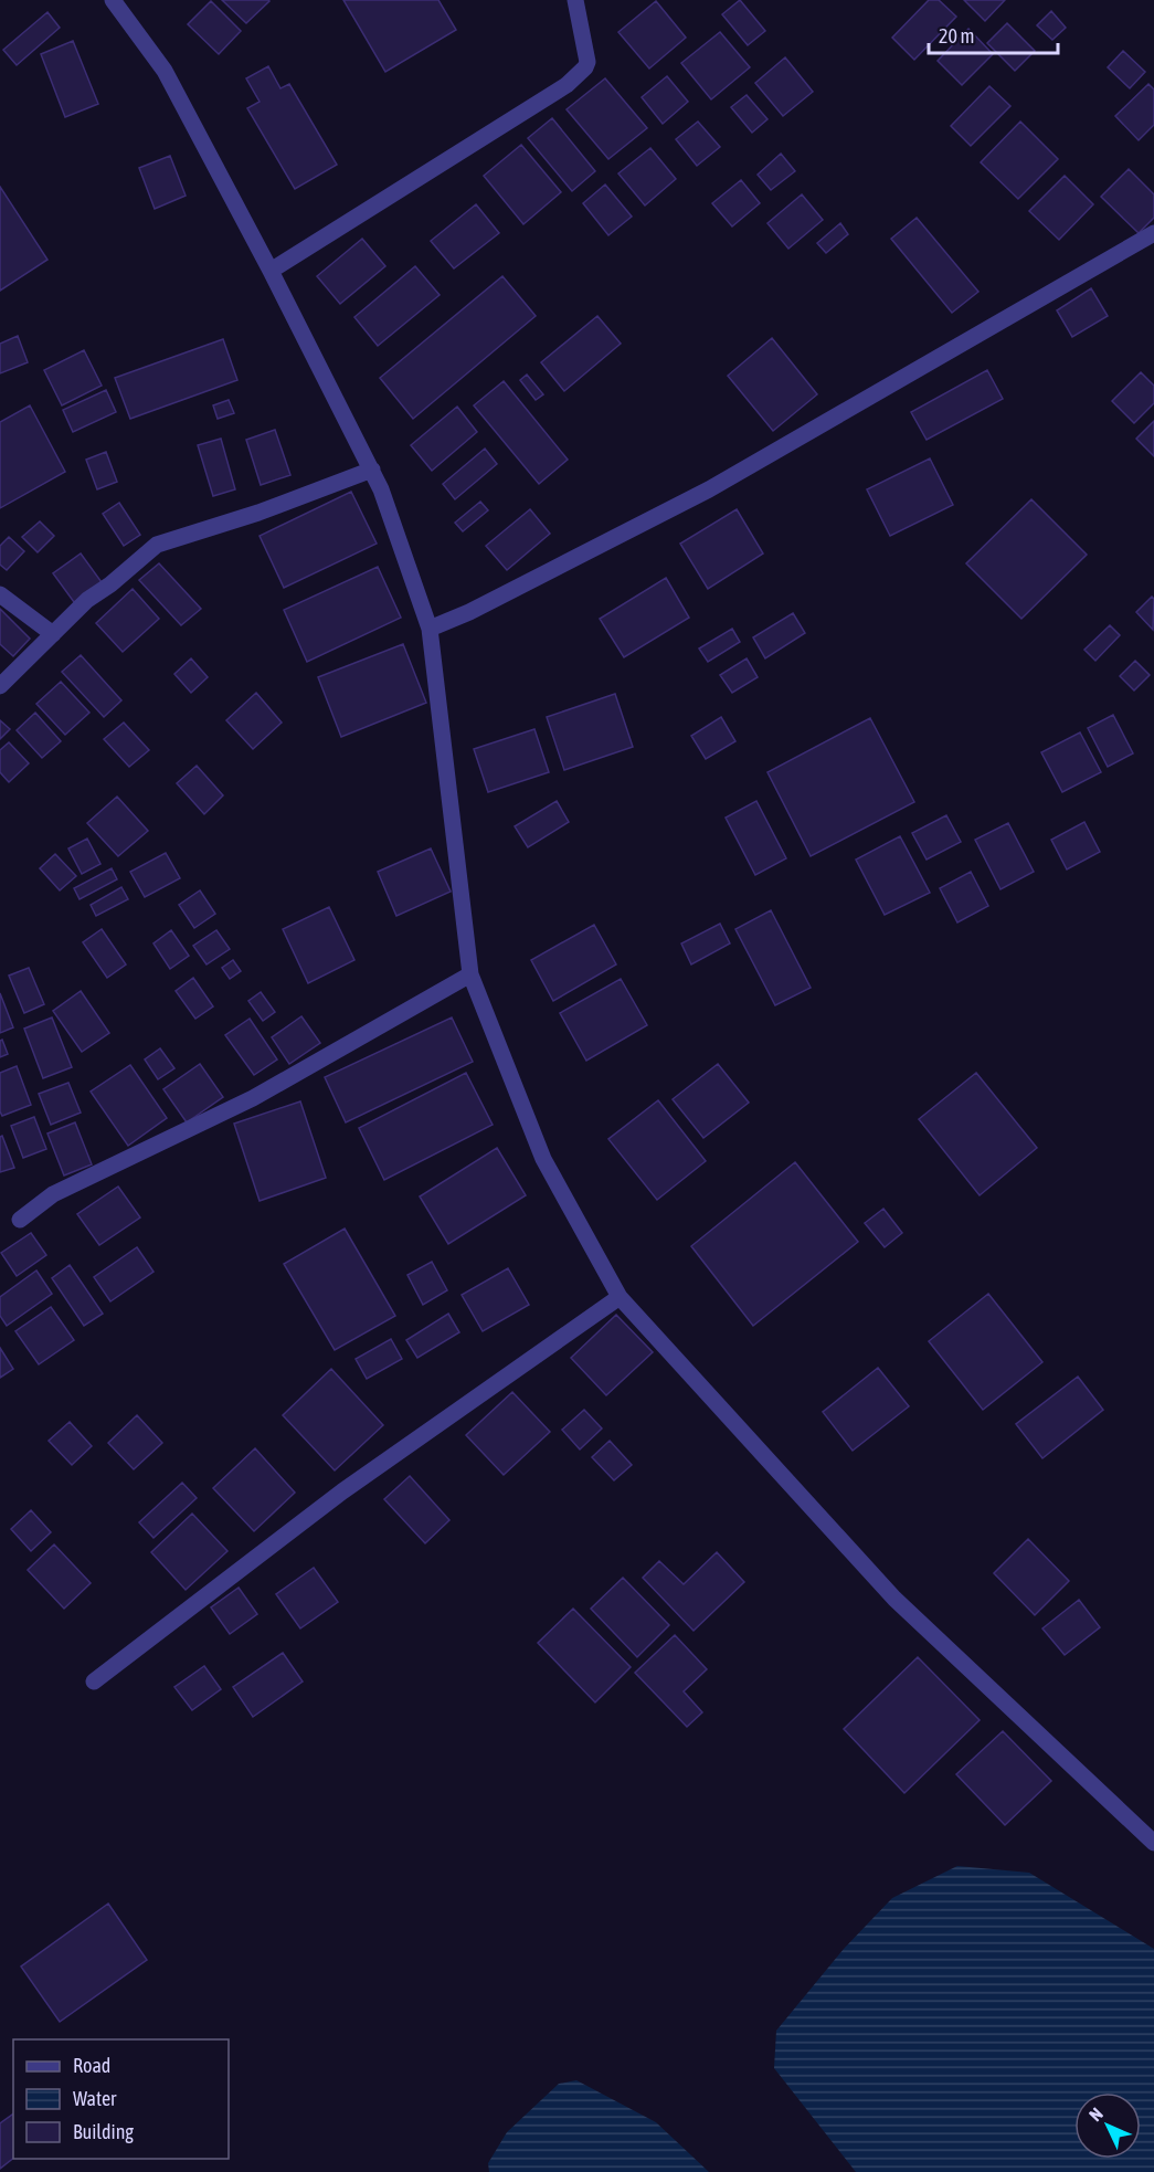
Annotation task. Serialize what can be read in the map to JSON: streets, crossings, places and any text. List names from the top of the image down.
{
  "legend": ["Road", "Water", "Building"],
  "scale_bar": "20 m",
  "north": "top left"
}
